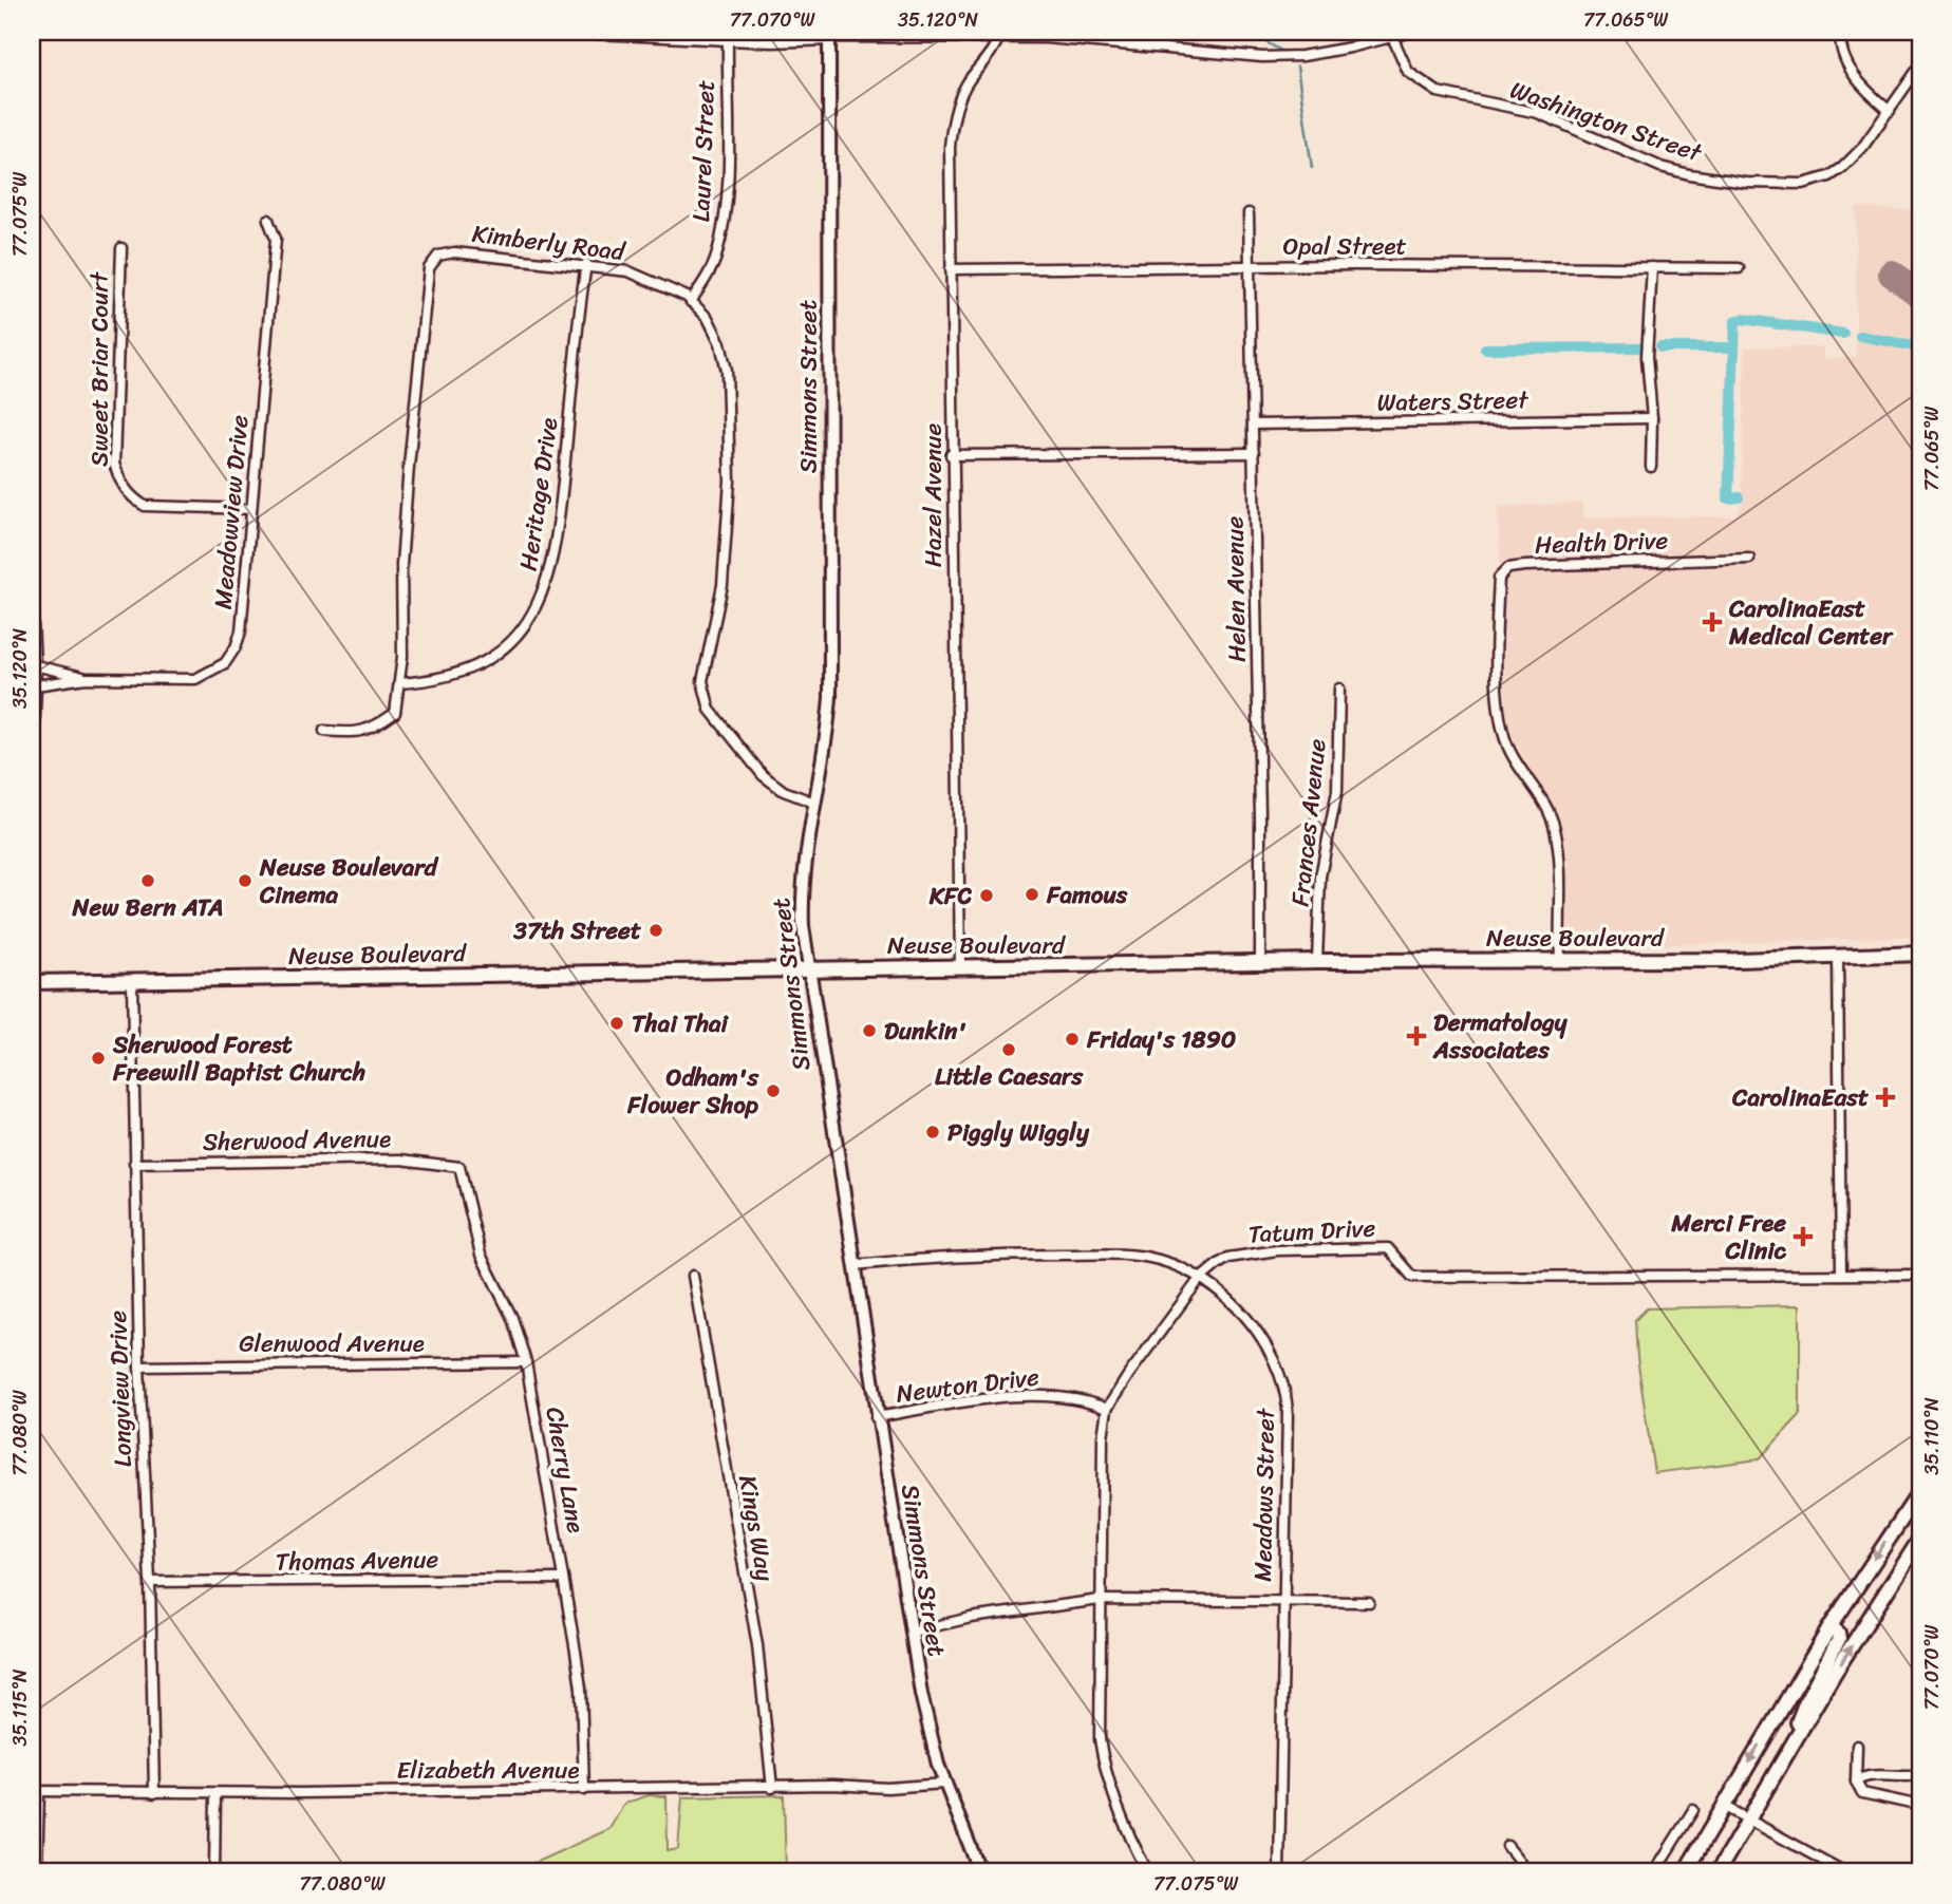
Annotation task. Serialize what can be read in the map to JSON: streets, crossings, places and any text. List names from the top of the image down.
{
  "streets": {
    "main road": ["Neuse Boulevard"],
    "street": [
      "Washington Street",
      "Laurel Street",
      "Kimberly Road",
      "Opal Street",
      "Sweet Briar Court",
      "Simmons Street",
      "Waters Street",
      "Heritage Drive",
      "Hazel Avenue",
      "Meadowview Drive",
      "Health Drive",
      "Helen Avenue",
      "Frances Avenue",
      "Sherwood Avenue",
      "Tatum Drive",
      "Glenwood Avenue",
      "Newton Drive",
      "Longview Drive",
      "Cherry Lane",
      "Meadows Street",
      "Kings Way",
      "Thomas Avenue",
      "Elizabeth Avenue"
    ]
  },
  "crossings": [
    ["Laurel Street", "Kimberly Road"],
    ["Kimberly Road", "Simmons Street"],
    ["Kimberly Road", "Heritage Drive"],
    ["Opal Street", "Hazel Avenue"],
    ["Opal Street", "Helen Avenue"],
    ["Sweet Briar Court", "Meadowview Drive"],
    ["Simmons Street", "Neuse Boulevard"],
    ["Simmons Street", "Newton Drive"],
    ["Simmons Street", "Meadows Street"],
    ["Simmons Street", "Elizabeth Avenue"],
    ["Waters Street", "Helen Avenue"],
    ["Hazel Avenue", "Neuse Boulevard"],
    ["Health Drive", "Neuse Boulevard"],
    ["Helen Avenue", "Neuse Boulevard"],
    ["Frances Avenue", "Neuse Boulevard"],
    ["Neuse Boulevard", "Longview Drive"],
    ["Sherwood Avenue", "Longview Drive"],
    ["Sherwood Avenue", "Cherry Lane"],
    ["Tatum Drive", "Newton Drive"],
    ["Tatum Drive", "Meadows Street"],
    ["Glenwood Avenue", "Longview Drive"],
    ["Glenwood Avenue", "Cherry Lane"],
    ["Longview Drive", "Thomas Avenue"],
    ["Longview Drive", "Elizabeth Avenue"],
    ["Cherry Lane", "Thomas Avenue"],
    ["Cherry Lane", "Elizabeth Avenue"],
    ["Kings Way", "Elizabeth Avenue"]
  ],
  "places": {
    "health": [
      "CarolinaEast Medical Center",
      "Dermatology Associates",
      "CarolinaEast",
      "Merci Free Clinic"
    ],
    "other": [
      "New Bern ATA",
      "Neuse Boulevard Cinema",
      "Famous",
      "KFC",
      "37th Street",
      "Thai Thai",
      "Dunkin'",
      "Friday's 1890",
      "Little Caesars",
      "Sherwood Forest Freewill Baptist Church",
      "Odham's Flower Shop",
      "Piggly Wiggly"
    ]
  },
  "coordinates": [
    "77.070°W",
    "35.120°N",
    "77.065°W",
    "77.075°W",
    "77.080°W",
    "35.110°N",
    "35.115°N"
  ]
}
